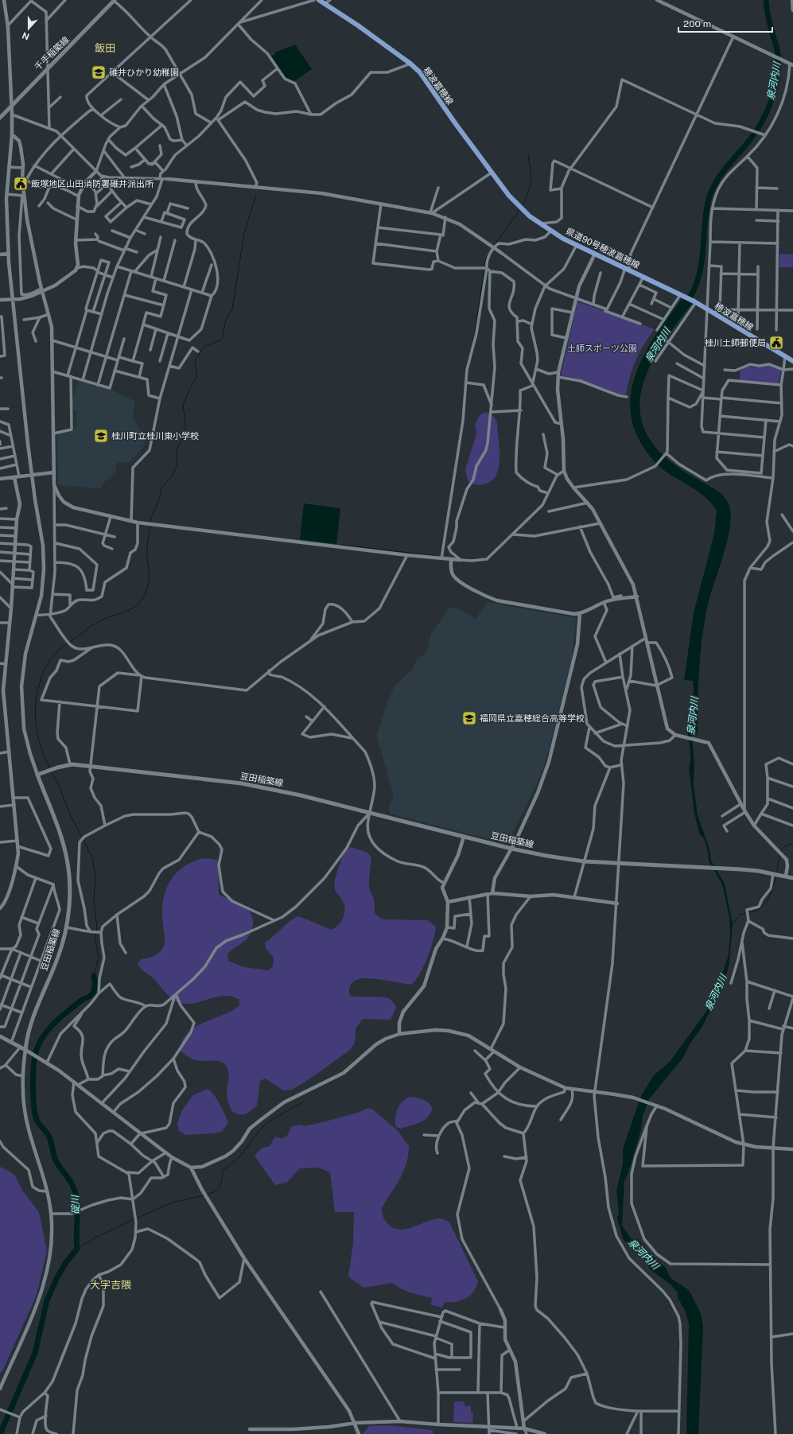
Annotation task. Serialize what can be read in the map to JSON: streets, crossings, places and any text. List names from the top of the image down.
{
  "streets": {
    "main road": [
      "千手稲築線",
      "穂波嘉穂線",
      "県道90号穂波嘉穂線",
      "豆田稲築線"
    ]
  },
  "crossings": [
    ["穂波嘉穂線", "県道90号穂波嘉穂線"]
  ],
  "districts": ["飯田", "大字吉隈"],
  "water": ["泉河内川", "碇川"],
  "parks": ["土師スポーツ公園"],
  "places": {
    "school or university": ["碓井ひかり幼稚園", "桂川町立桂川東小学校", "福岡県立嘉穂総合高等学校"],
    "public building": ["飯塚地区山田消防署碓井派出所", "桂川土師郵便局"]
  },
  "scale_bar": "200 m",
  "north": "bottom"
}
